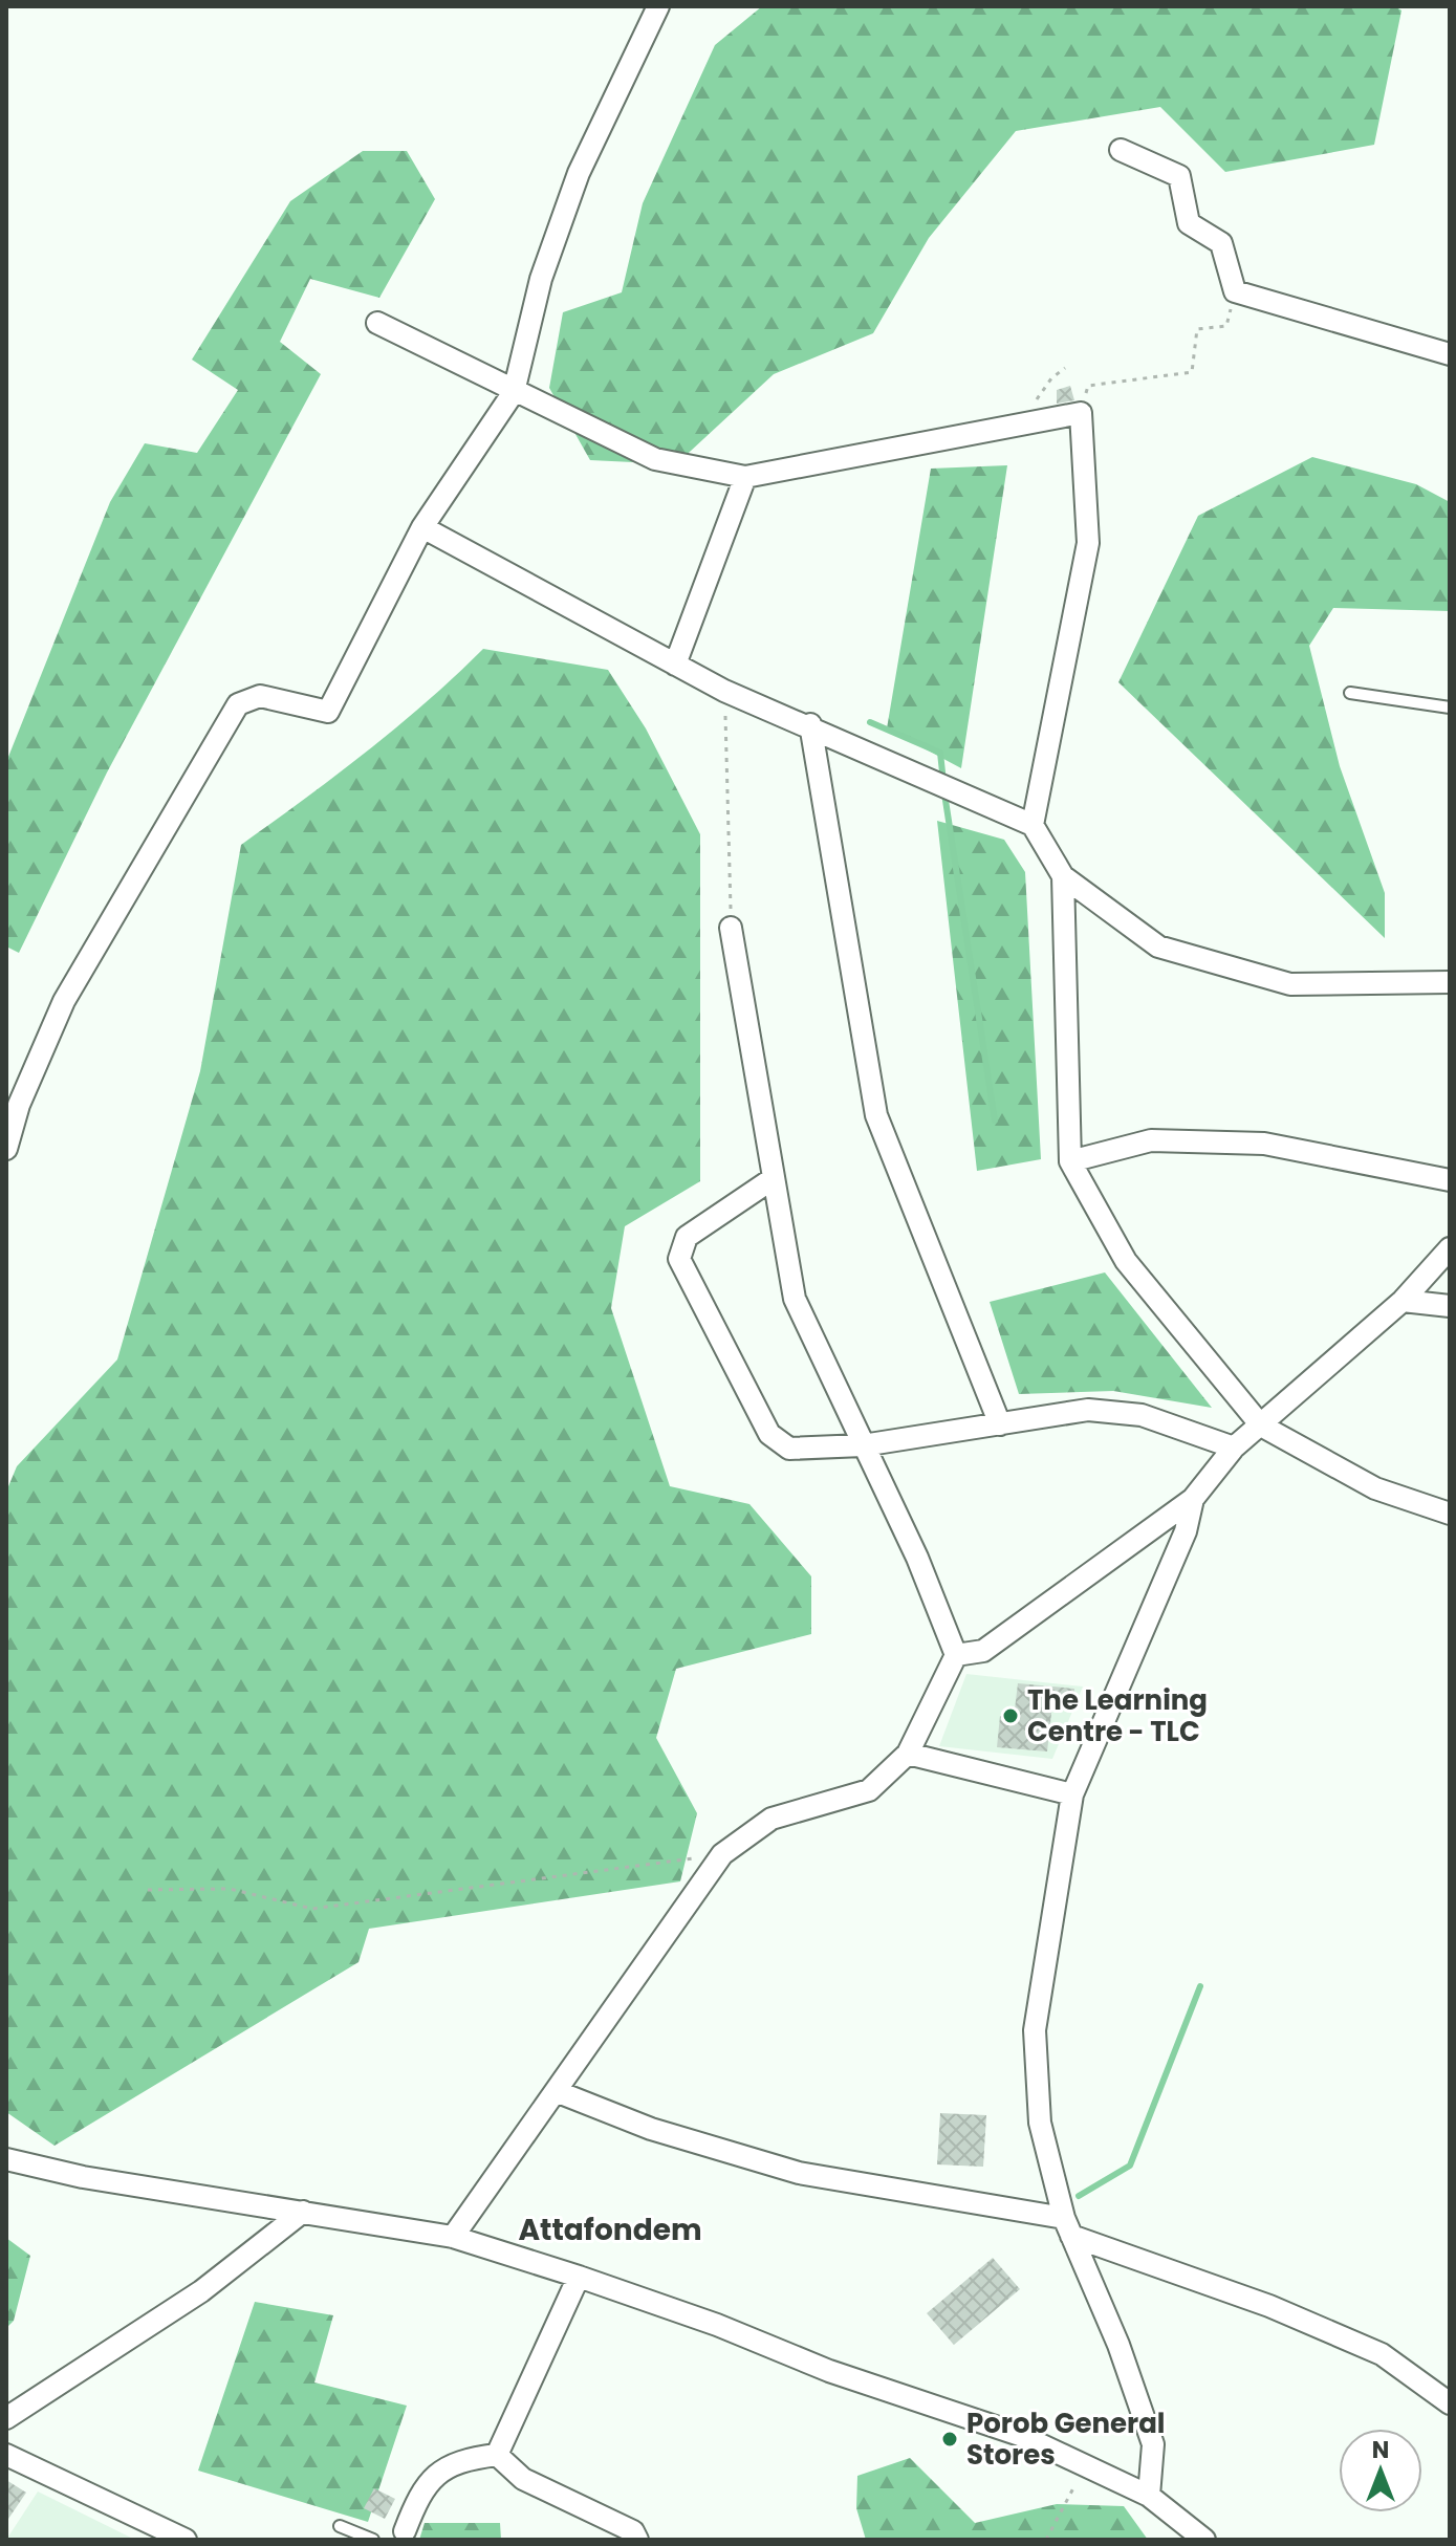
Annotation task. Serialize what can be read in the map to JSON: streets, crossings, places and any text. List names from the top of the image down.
{
  "districts": ["Attafondem"],
  "places": ["The Learning Centre - TLC", "Porob General Stores"],
  "north": "top"
}
